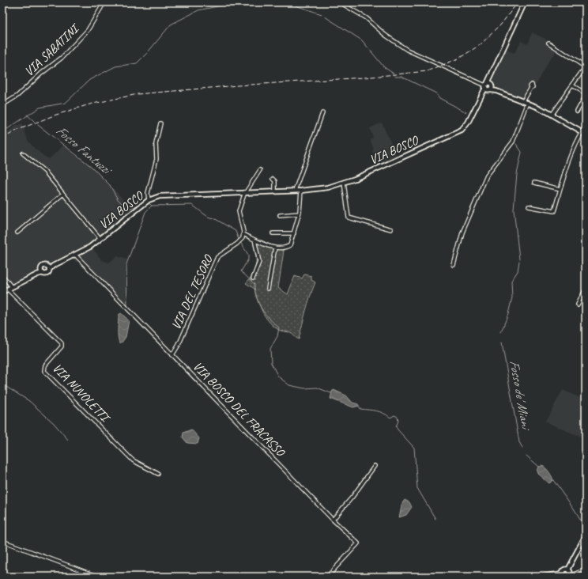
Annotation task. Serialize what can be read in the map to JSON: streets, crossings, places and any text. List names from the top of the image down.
{
  "streets": {
    "main road": ["VIA BOSCO"],
    "street": [
      "VIA SABATINI",
      "VIA DEL TESORO",
      "VIA NUVOLETTI",
      "VIA BOSCO DEL FRACASSO"
    ]
  },
  "crossings": [
    ["VIA BOSCO", "VIA NUVOLETTI"],
    ["VIA BOSCO", "VIA BOSCO DEL FRACASSO"],
    ["VIA DEL TESORO", "VIA BOSCO DEL FRACASSO"]
  ],
  "water": ["Fosso Fantuzzi", "Fosso de' Miani"]
}
